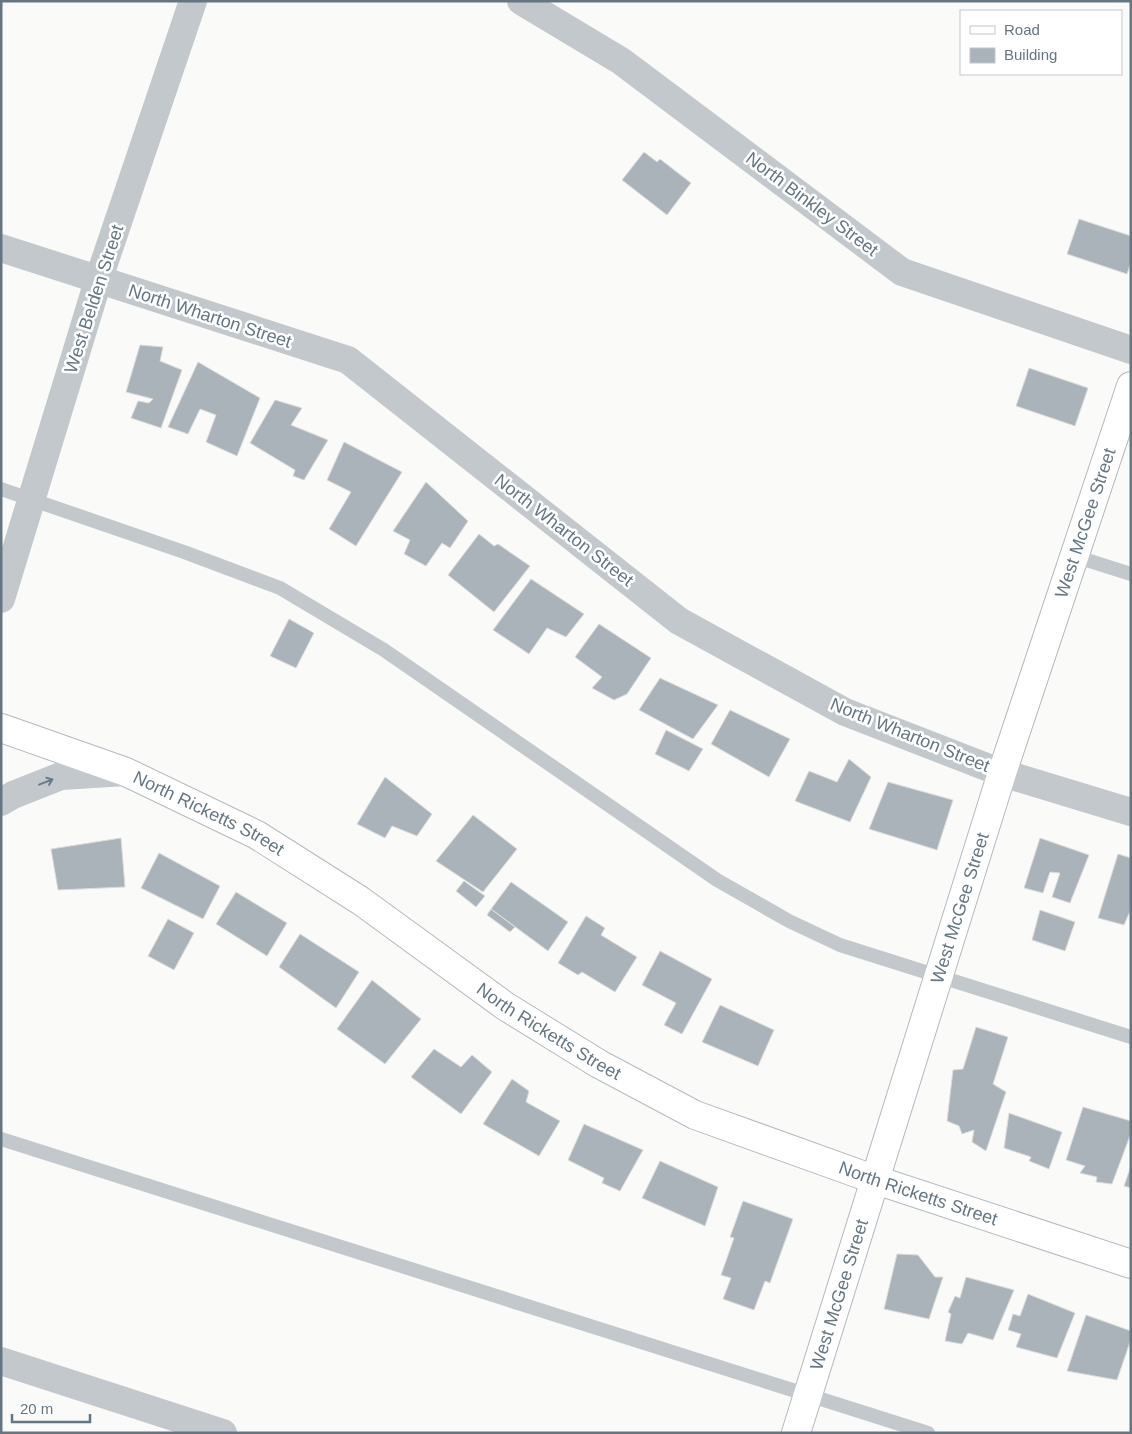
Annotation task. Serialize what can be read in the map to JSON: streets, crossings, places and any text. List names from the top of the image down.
{
  "streets": {
    "street": [
      "North Binkley Street",
      "West Belden Street",
      "North Wharton Street",
      "West McGee Street",
      "North Ricketts Street"
    ]
  },
  "crossings": [
    ["West Belden Street", "North Wharton Street"],
    ["North Wharton Street", "West McGee Street"],
    ["West McGee Street", "North Ricketts Street"]
  ],
  "legend": ["Road", "Building"],
  "scale_bar": "20 m"
}
